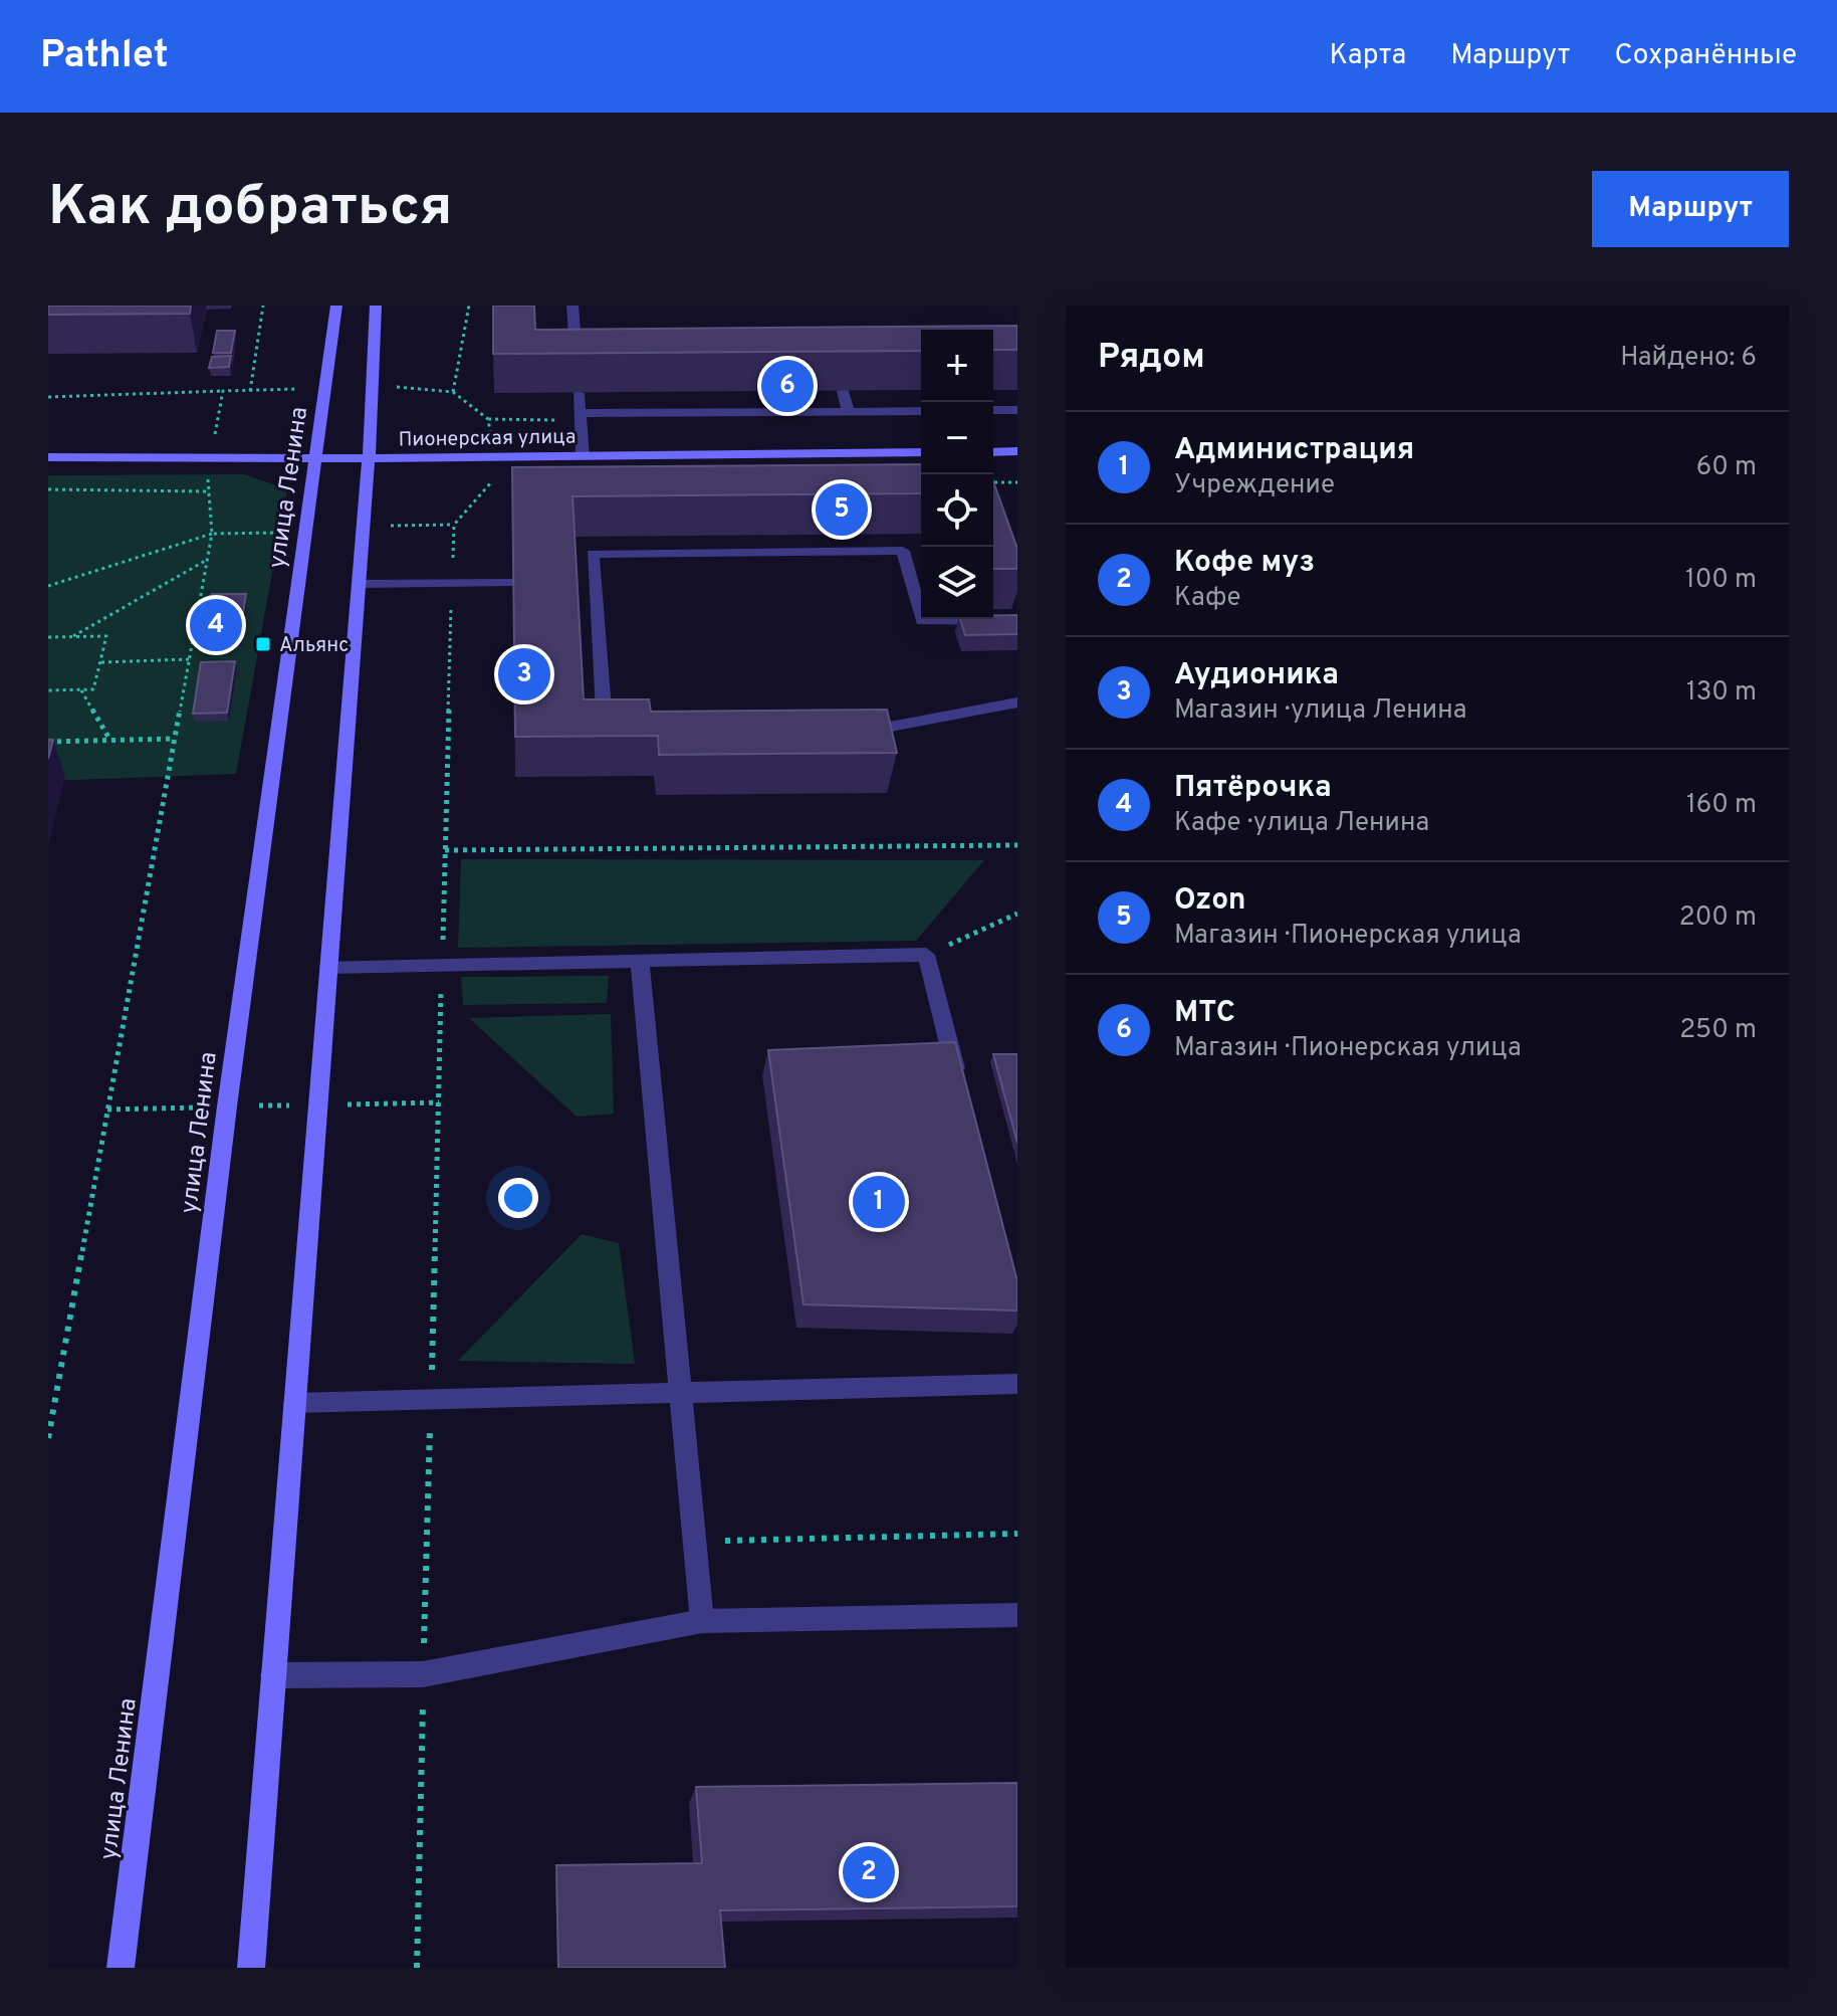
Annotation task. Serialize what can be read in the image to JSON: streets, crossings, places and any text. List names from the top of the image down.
{
  "streets": {
    "main road": ["Пионерская улица", "улица Ленина"]
  },
  "crossings": [
    ["Пионерская улица", "улица Ленина"]
  ],
  "places": {
    "transit": ["Альянс"]
  },
  "page": {
    "header": "Pathlet",
    "nav": ["Карта", "Маршрут", "Сохранённые"],
    "buttons": "Маршрут",
    "title": "Как добраться",
    "heading": ["Рядом", "Найдено: 6"],
    "map_buttons": ["+", "−"],
    "pins": [
      "6",
      "5",
      "4",
      "3",
      "1",
      "2"
    ],
    "list": [
      {
        "mark": "1",
        "name": "Администрация",
        "note": "Учреждение",
        "value": "60 m"
      },
      {
        "mark": "2",
        "name": "Кофе муз",
        "note": "Кафе",
        "value": "100 m"
      },
      {
        "mark": "3",
        "name": "Аудионика",
        "note": "Магазин · улица Ленина",
        "value": "130 m"
      },
      {
        "mark": "4",
        "name": "Пятёрочка",
        "note": "Кафе · улица Ленина",
        "value": "160 m"
      },
      {
        "mark": "5",
        "name": "Ozon",
        "note": "Магазин · Пионерская улица",
        "value": "200 m"
      },
      {
        "mark": "6",
        "name": "МТС",
        "note": "Магазин · Пионерская улица",
        "value": "250 m"
      }
    ]
  }
}
